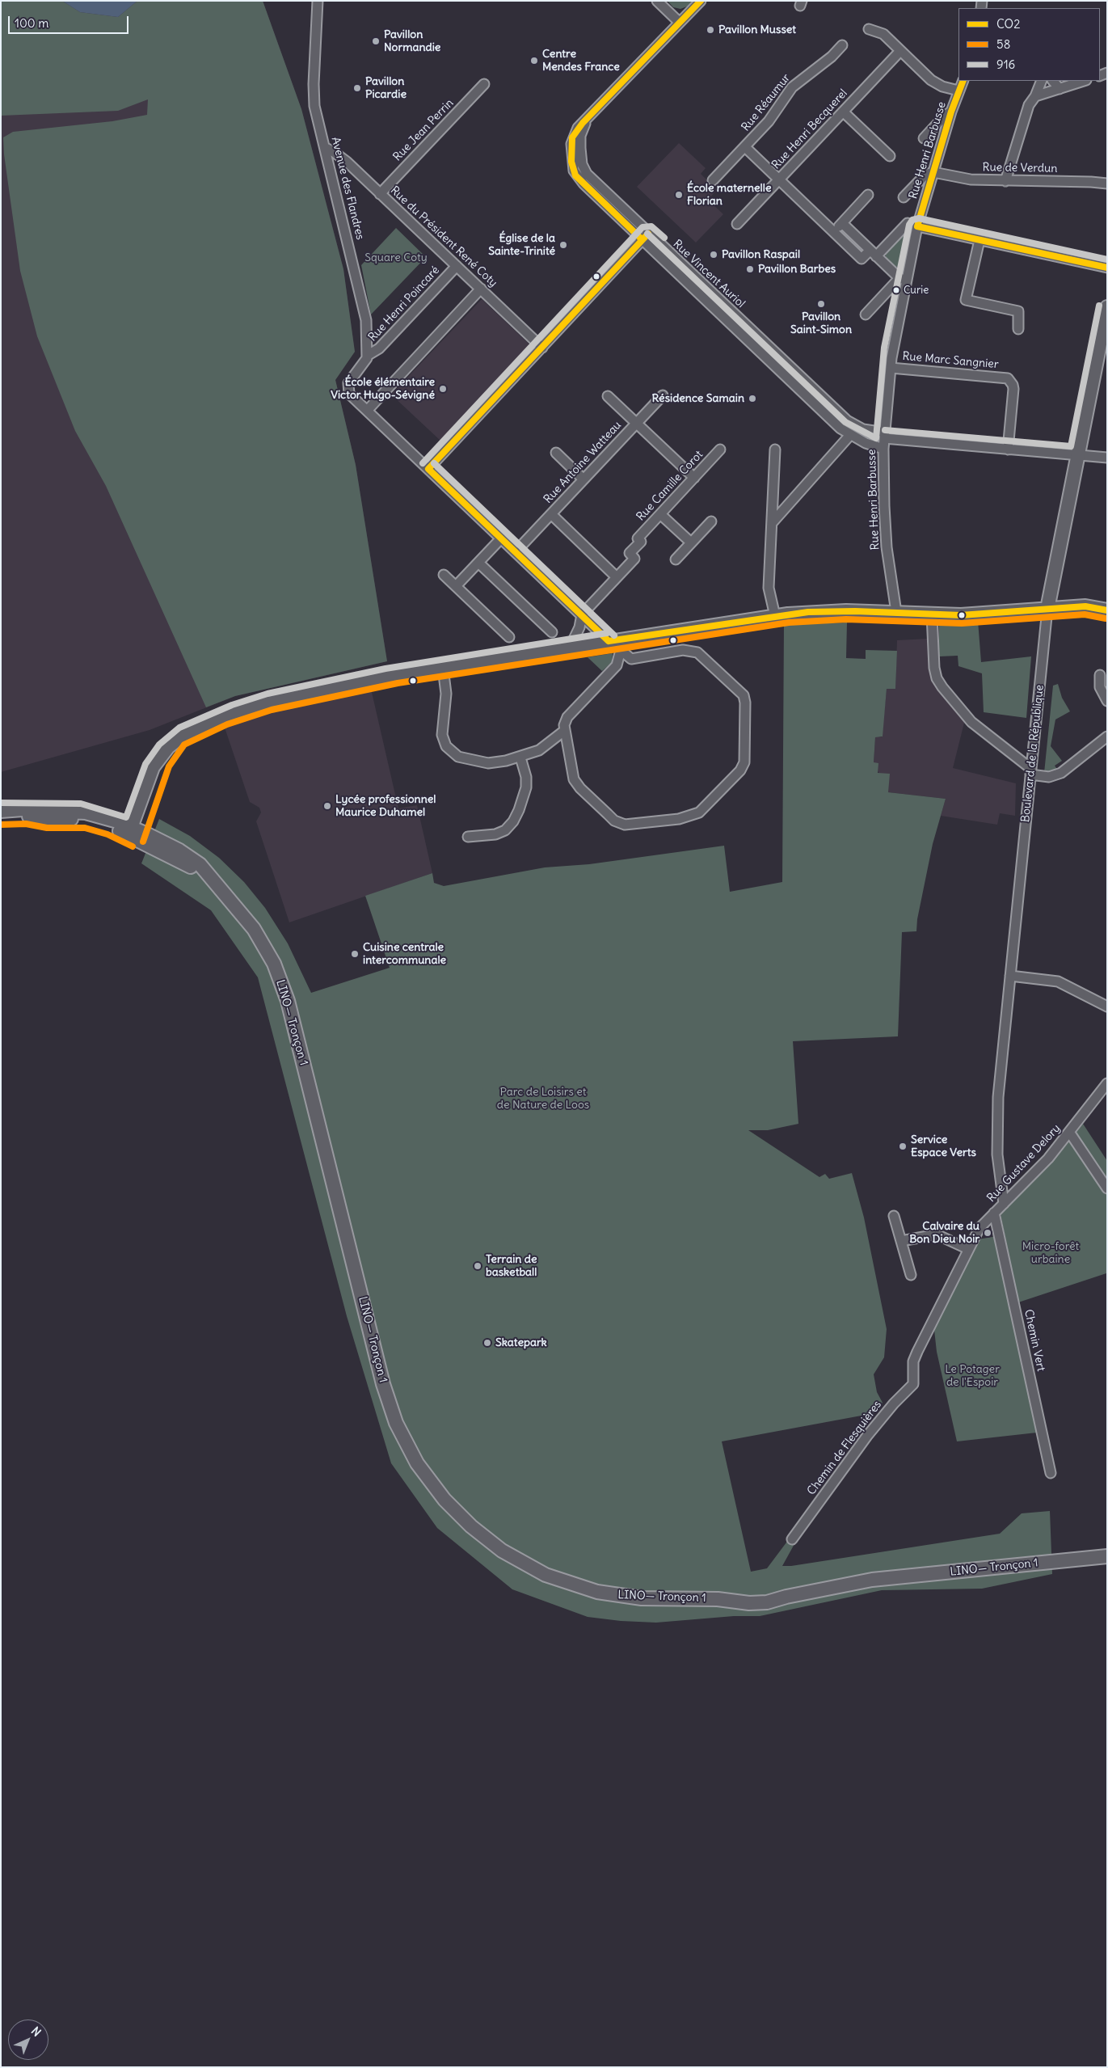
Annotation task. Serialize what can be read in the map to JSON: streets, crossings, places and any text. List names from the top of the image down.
{
  "streets": {
    "main road": ["Boulevard de la République", "LINO— Tronçon 1"],
    "street": [
      "Rue Réaumur",
      "Rue Henri Becquerel",
      "Rue Jean Perrin",
      "Rue Henri Barbusse",
      "Rue de Verdun",
      "Avenue des Flandres",
      "Rue du Président René Coty",
      "Rue Vincent Auriol",
      "Rue Henri Poincaré",
      "Rue Marc Sangnier",
      "Rue Antoine Watteau",
      "Rue Camille Corot",
      "Rue Gustave Delory",
      "Chemin Vert",
      "Chemin de Flesquières"
    ]
  },
  "crossings": [
    ["Rue Jean Perrin", "Rue du Président René Coty"],
    ["Rue Henri Barbusse", "Rue de Verdun"],
    ["Rue Henri Barbusse", "Rue Vincent Auriol"],
    ["Rue Henri Barbusse", "Rue Marc Sangnier"],
    ["Avenue des Flandres", "Rue du Président René Coty"],
    ["Avenue des Flandres", "Rue Henri Poincaré"],
    ["Rue du Président René Coty", "Rue Henri Poincaré"],
    ["Rue Vincent Auriol", "Rue Marc Sangnier"],
    ["Rue Vincent Auriol", "Boulevard de la République"],
    ["Boulevard de la République", "Rue Gustave Delory"],
    ["Rue Gustave Delory", "Chemin Vert"],
    ["Rue Gustave Delory", "Chemin de Flesquières"]
  ],
  "parks": [
    "Square Coty",
    "Parc de Loisirs et de Nature de Loos",
    "Micro-forêt urbaine",
    "Le Potager de l'Espoir"
  ],
  "places": [
    "Pavillon Musset",
    "Pavillon Normandie",
    "Centre Mendes France",
    "Pavillon Picardie",
    "École maternelle Florian",
    "Église de la Sainte-Trinité",
    "Pavillon Raspail",
    "Pavillon Barbes",
    "Curie",
    "Pavillon Saint-Simon",
    "École élémentaire Victor Hugo-Sévigné",
    "Résidence Samain",
    "Lycée professionnel Maurice Duhamel",
    "Cuisine centrale intercommunale",
    "Service Espace Verts",
    "Calvaire du Bon Dieu Noir",
    "Terrain de basketball",
    "Skatepark"
  ],
  "lines": ["transit line CO2", "transit line 916", "transit line 58"],
  "legend": ["CO2", "58", "916"],
  "scale_bar": "100 m",
  "north": "top right"
}
